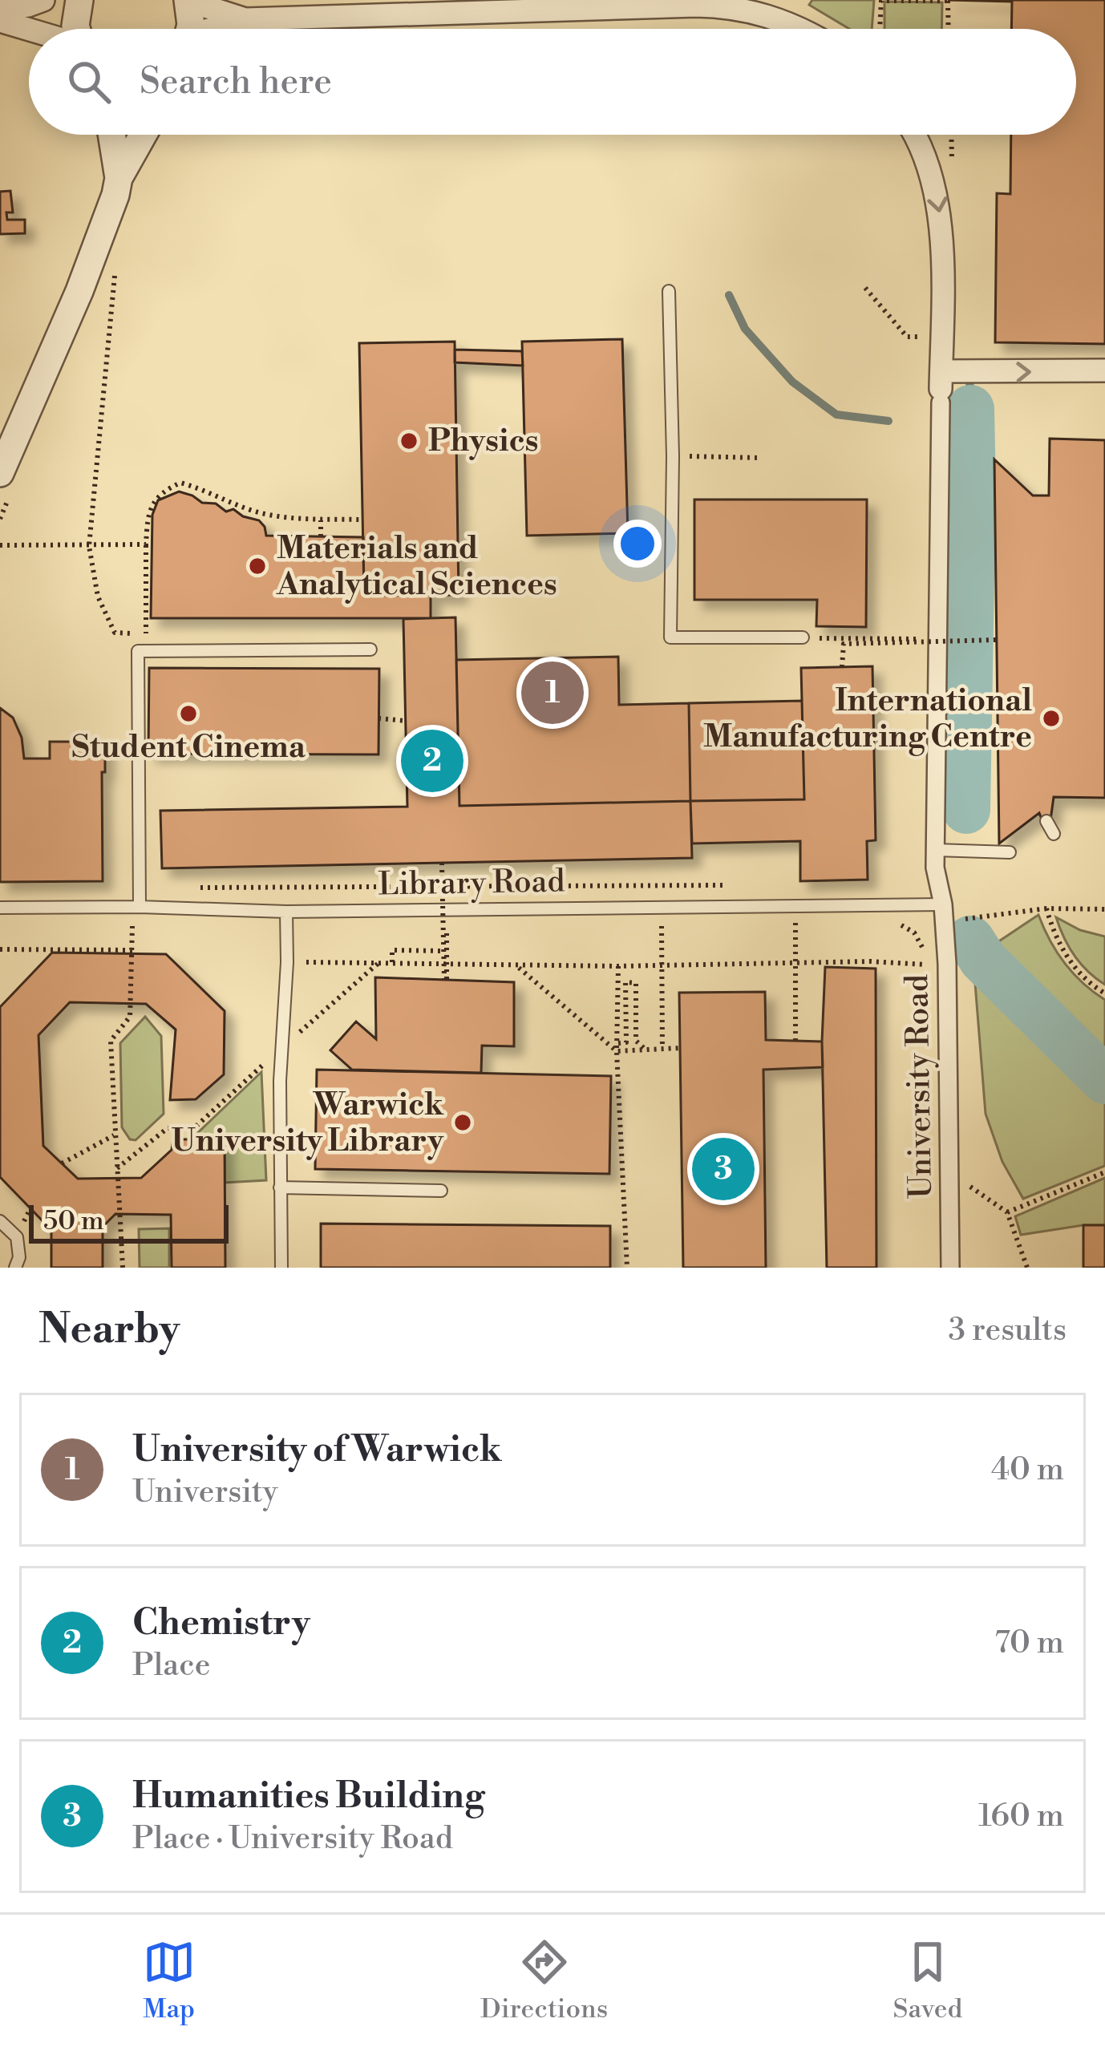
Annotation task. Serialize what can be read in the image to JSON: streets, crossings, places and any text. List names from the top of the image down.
{
  "streets": {
    "street": ["University Road"],
    "lane": ["Library Road"]
  },
  "crossings": [
    ["Library Road", "University Road"]
  ],
  "places": [
    "Physics",
    "Materials and Analytical Sciences",
    "Student Cinema",
    "International Manufacturing Centre",
    "Warwick University Library"
  ],
  "scale_bar": "50 m",
  "page": {
    "search": "Search here",
    "pins": ["1", "2", "3"],
    "scale": "50 m",
    "heading": ["Nearby", "3 results"],
    "list": [
      {
        "mark": "1",
        "name": "University of Warwick",
        "note": "University",
        "value": "40 m"
      },
      {
        "mark": "2",
        "name": "Chemistry",
        "note": "Place",
        "value": "70 m"
      },
      {
        "mark": "3",
        "name": "Humanities Building",
        "note": "Place · University Road",
        "value": "160 m"
      }
    ],
    "nav": ["Map", "Directions", "Saved"]
  }
}
